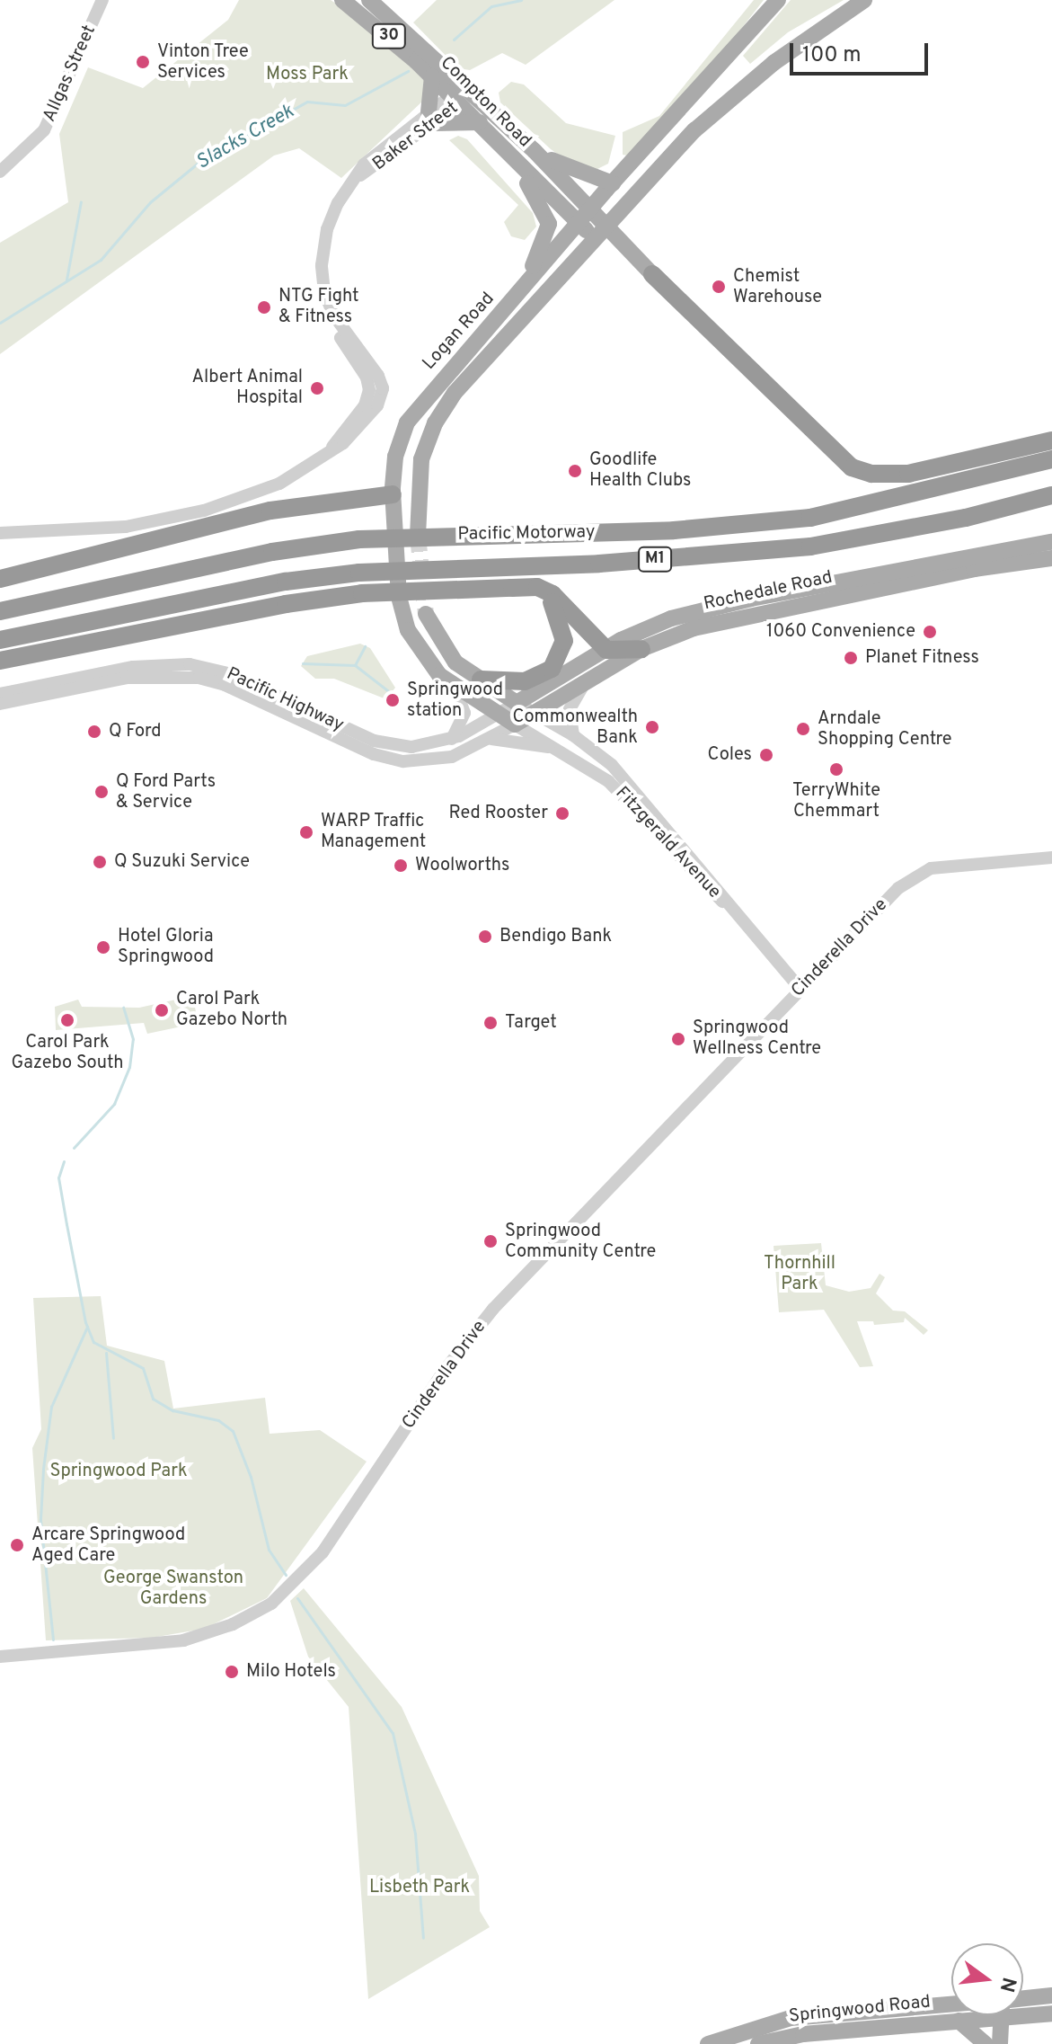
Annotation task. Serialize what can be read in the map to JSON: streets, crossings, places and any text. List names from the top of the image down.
{
  "streets": {
    "highway": ["Pacific Motorway", "M1"],
    "main road": [
      "30",
      "Compton Road",
      "Logan Road",
      "Rochedale Road",
      "Springwood Road"
    ],
    "street": [
      "Allgas Street",
      "Baker Street",
      "Pacific Highway",
      "Fitzgerald Avenue",
      "Cinderella Drive"
    ]
  },
  "crossings": [
    ["Compton Road", "Baker Street"],
    ["Compton Road", "Logan Road"],
    ["Logan Road", "Pacific Motorway"],
    ["Logan Road", "Rochedale Road"],
    ["Logan Road", "Pacific Highway"],
    ["Logan Road", "Fitzgerald Avenue"],
    ["Rochedale Road", "Pacific Highway"],
    ["Rochedale Road", "Fitzgerald Avenue"],
    ["Pacific Highway", "Fitzgerald Avenue"],
    ["Fitzgerald Avenue", "Cinderella Drive"]
  ],
  "water": ["Slacks Creek"],
  "parks": [
    "Moss Park",
    "Thornhill Park",
    "Springwood Park",
    "George Swanston Gardens",
    "Lisbeth Park"
  ],
  "places": [
    "Vinton Tree Services",
    "Chemist Warehouse",
    "NTG Fight & Fitness",
    "Albert Animal Hospital",
    "Goodlife Health Clubs",
    "1060 Convenience",
    "Planet Fitness",
    "Springwood station",
    "Commonwealth Bank",
    "Arndale Shopping Centre",
    "Q Ford",
    "Coles",
    "TerryWhite Chemmart",
    "Q Ford Parts & Service",
    "Red Rooster",
    "WARP Traffic Management",
    "Q Suzuki Service",
    "Woolworths",
    "Bendigo Bank",
    "Hotel Gloria Springwood",
    "Carol Park Gazebo North",
    "Carol Park Gazebo South",
    "Target",
    "Springwood Wellness Centre",
    "Springwood Community Centre",
    "Arcare Springwood Aged Care",
    "Milo Hotels"
  ],
  "scale_bar": "100 m",
  "north": "right"
}
